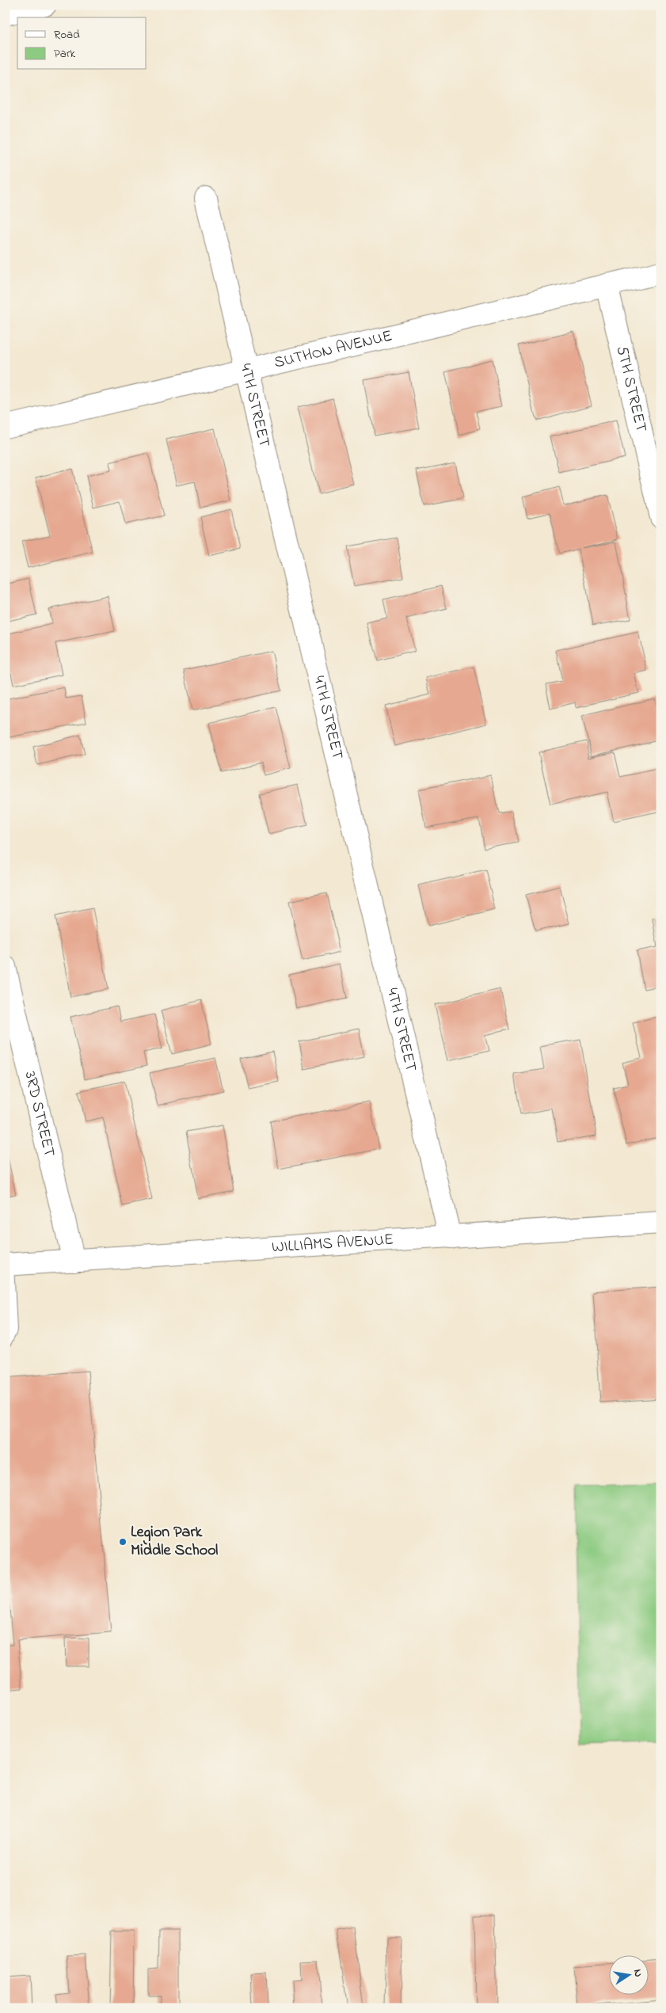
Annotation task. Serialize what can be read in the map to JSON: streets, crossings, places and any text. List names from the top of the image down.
{
  "streets": {
    "street": [
      "SUTHON AVENUE",
      "5TH STREET",
      "4TH STREET",
      "3RD STREET",
      "WILLIAMS AVENUE"
    ]
  },
  "crossings": [
    ["SUTHON AVENUE", "5TH STREET"],
    ["SUTHON AVENUE", "4TH STREET"],
    ["4TH STREET", "WILLIAMS AVENUE"],
    ["3RD STREET", "WILLIAMS AVENUE"]
  ],
  "places": ["Legion Park Middle School"],
  "legend": ["Road", "Park"],
  "north": "right"
}
